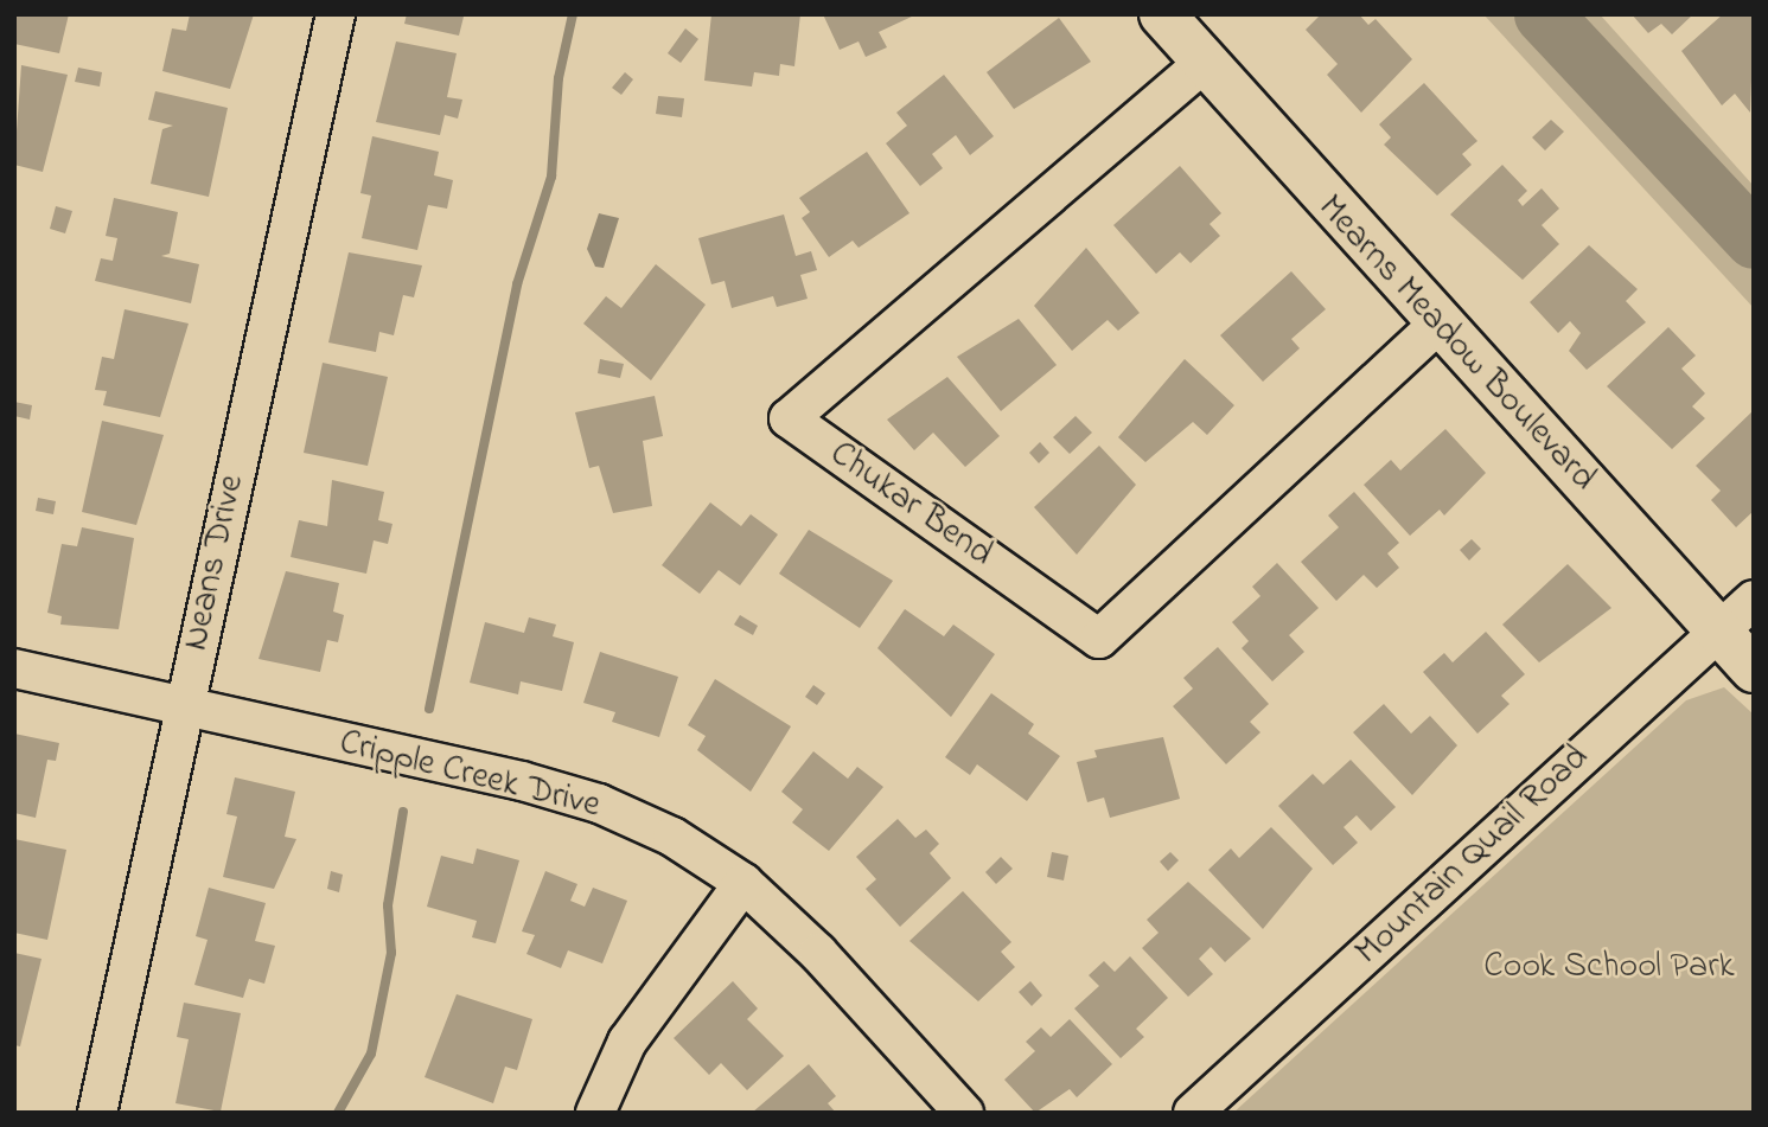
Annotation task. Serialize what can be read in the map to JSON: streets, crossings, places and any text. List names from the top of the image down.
{
  "streets": {
    "street": [
      "Mearns Meadow Boulevard",
      "Chukar Bend",
      "Neans Drive",
      "Cripple Creek Drive",
      "Mountain Quail Road"
    ]
  },
  "crossings": [
    ["Mearns Meadow Boulevard", "Chukar Bend"],
    ["Mearns Meadow Boulevard", "Mountain Quail Road"],
    ["Neans Drive", "Cripple Creek Drive"]
  ],
  "parks": ["Cook School Park"]
}
